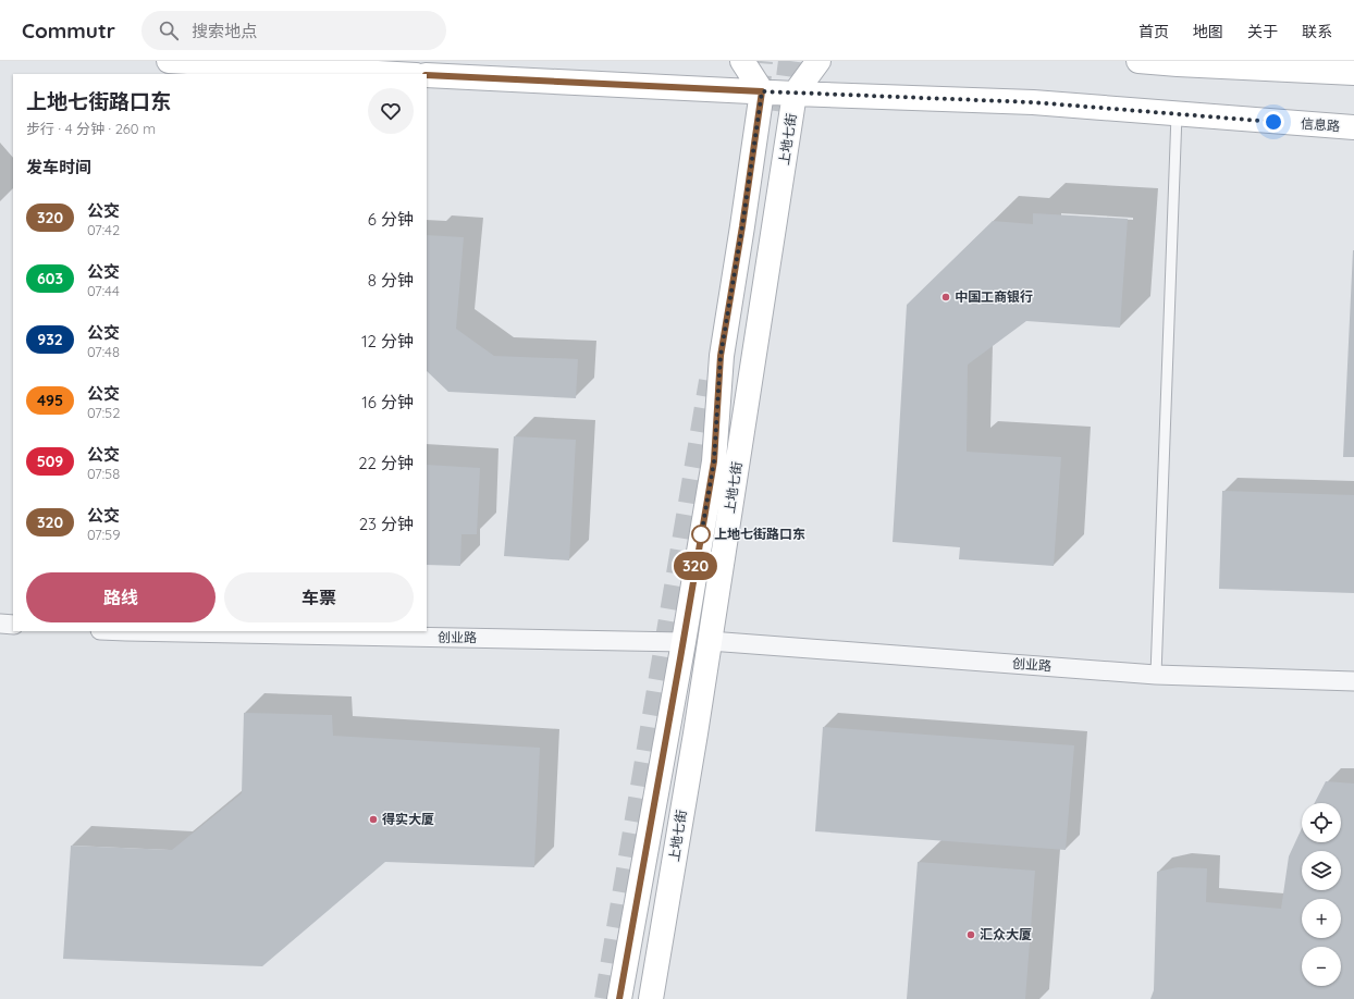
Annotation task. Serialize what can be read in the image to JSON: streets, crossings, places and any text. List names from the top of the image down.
{
  "streets": {
    "main road": ["信息路", "上地七街"],
    "street": ["创业路"]
  },
  "crossings": [
    ["信息路", "上地七街"],
    ["上地七街", "创业路"]
  ],
  "places": [
    "中国工商银行",
    "上地七街路口东",
    "得实大厦",
    "汇众大厦"
  ],
  "lines": ["bus line 320"],
  "page": {
    "header": "Commutr",
    "search": "搜索地点",
    "nav": [
      "首页",
      "地图",
      "关于",
      "联系"
    ],
    "on_map": "320",
    "heading": [
      ["上地七街路口东", "步行 · 4 分钟 · 260 m"],
      "发车时间"
    ],
    "list": [
      {
        "mark": "320",
        "name": "公交",
        "note": "07:42",
        "value": "6 分钟"
      },
      {
        "mark": "603",
        "name": "公交",
        "note": "07:44",
        "value": "8 分钟"
      },
      {
        "mark": "932",
        "name": "公交",
        "note": "07:48",
        "value": "12 分钟"
      },
      {
        "mark": "495",
        "name": "公交",
        "note": "07:52",
        "value": "16 分钟"
      },
      {
        "mark": "509",
        "name": "公交",
        "note": "07:58",
        "value": "22 分钟"
      },
      {
        "mark": "320",
        "name": "公交",
        "note": "07:59",
        "value": "23 分钟"
      }
    ],
    "buttons": ["路线", "车票"],
    "map_buttons": ["+", "−"]
  }
}
